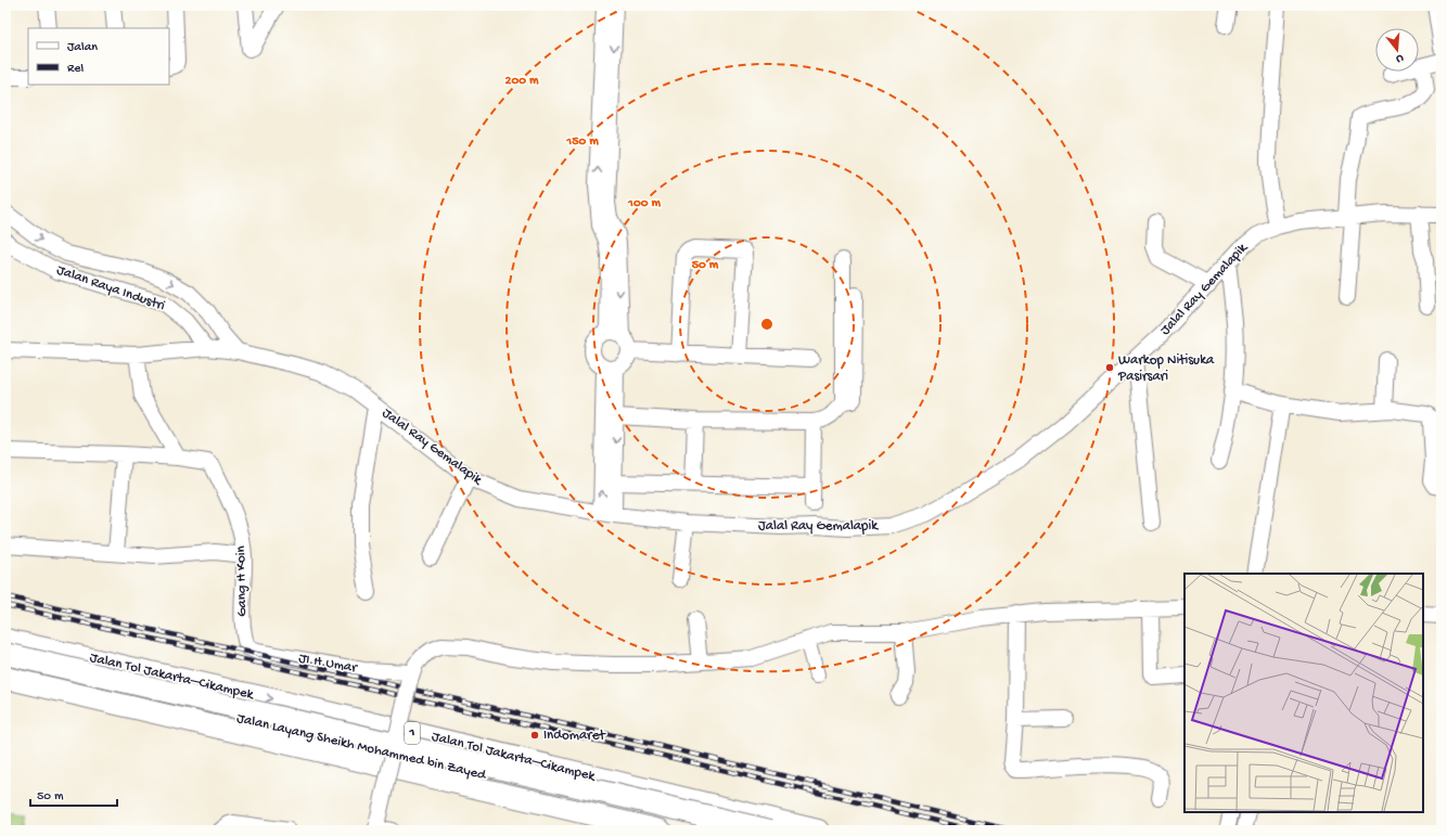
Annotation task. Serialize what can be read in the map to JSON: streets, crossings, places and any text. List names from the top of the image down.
{
  "streets": {
    "highway": ["Jalan Tol Jakarta–Cikampek", "1", "Jalan Layang Sheikh Mohammed bin Zayed"],
    "street": [
      "Jalan Raya Industri",
      "Jalal Ray Gemalapik",
      "Gang H Koin",
      "JI.H.Umar"
    ]
  },
  "crossings": [
    ["Jalan Raya Industri", "Jalal Ray Gemalapik"],
    ["Gang H Koin", "JI.H.Umar"]
  ],
  "places": ["Warkop Nitisuka Pasirsari", "Indomaret"],
  "legend": ["Jalan", "Rel"],
  "scale_bar": "50 m",
  "north": "bottom",
  "rings": [
    "200 m",
    "150 m",
    "100 m",
    "50 m"
  ]
}
